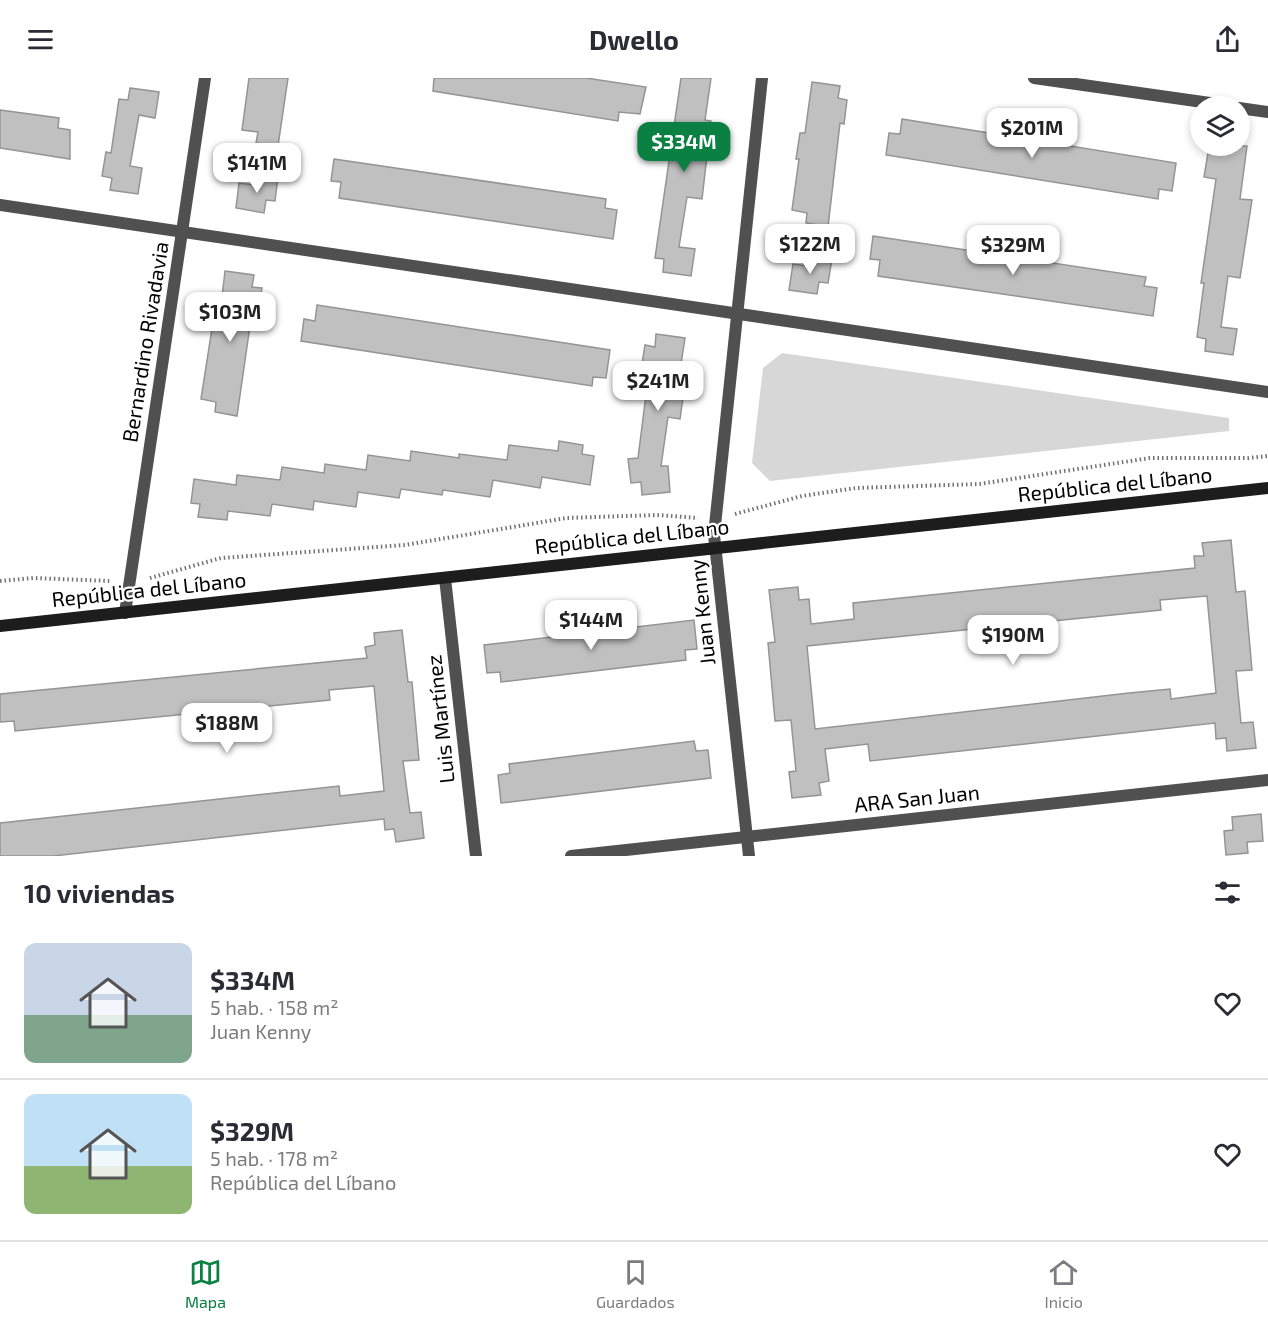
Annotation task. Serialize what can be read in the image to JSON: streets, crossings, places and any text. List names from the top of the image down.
{
  "streets": {
    "street": [
      "Bernardino Rivadavia",
      "República del Líbano",
      "Juan Kenny",
      "Luis Martínez",
      "ARA San Juan"
    ]
  },
  "crossings": [
    ["Bernardino Rivadavia", "República del Líbano"],
    ["República del Líbano", "Juan Kenny"],
    ["República del Líbano", "Luis Martínez"],
    ["Juan Kenny", "ARA San Juan"]
  ],
  "page": {
    "header": "Dwello",
    "price": [
      "$201M",
      "$334M",
      "$141M",
      "$122M",
      "$329M",
      "$103M",
      "$241M",
      "$144M",
      "$190M",
      "$188M"
    ],
    "heading": "10 viviendas",
    "list": [
      {
        "name": "$334M",
        "note": "5 hab. · 158 m² · Juan Kenny"
      },
      {
        "name": "$329M",
        "note": "5 hab. · 178 m² · República del Líbano"
      }
    ],
    "tabs": ["Mapa", "Guardados", "Inicio"]
  }
}
